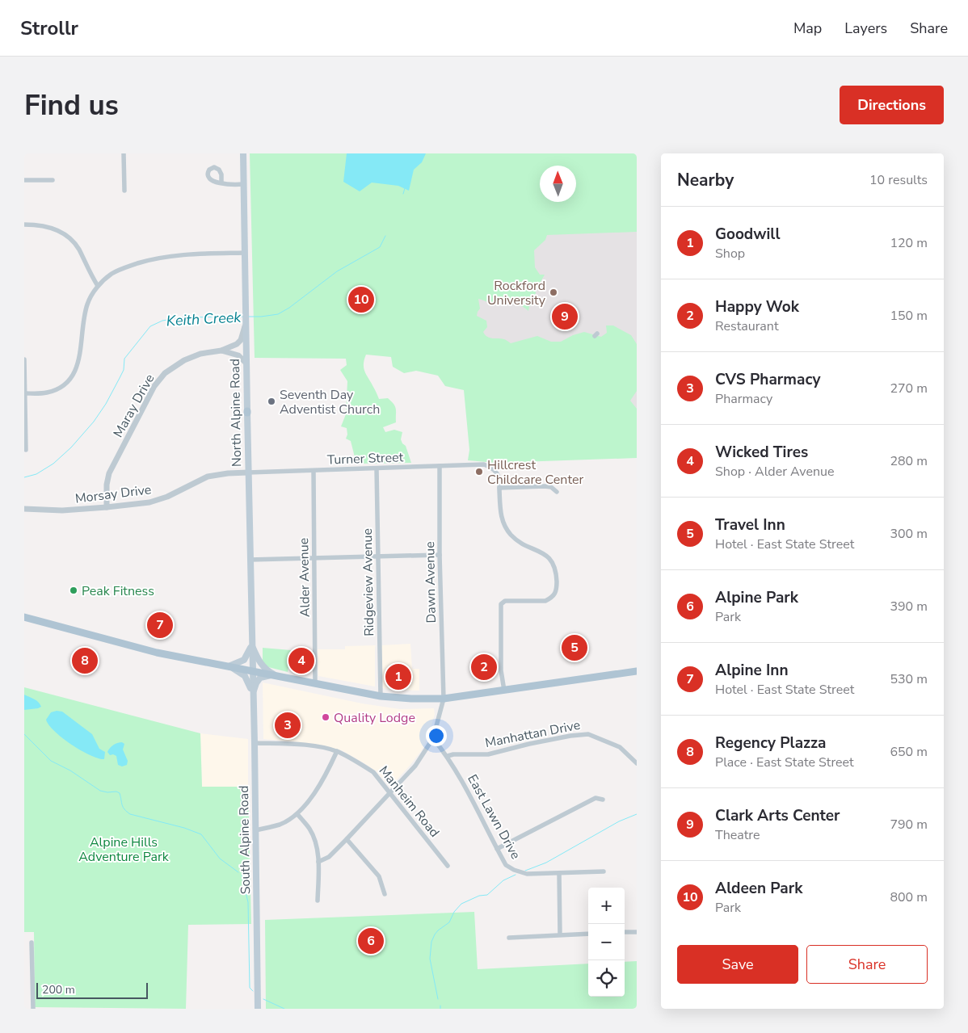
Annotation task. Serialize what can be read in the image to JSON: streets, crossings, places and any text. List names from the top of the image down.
{
  "streets": {
    "main road": ["North Alpine Road", "South Alpine Road"],
    "street": [
      "Maray Drive",
      "Turner Street",
      "Morsay Drive",
      "Alder Avenue",
      "Ridgeview Avenue",
      "Dawn Avenue",
      "Manhattan Drive",
      "Manheim Road",
      "East Lawn Drive"
    ]
  },
  "crossings": [
    ["Maray Drive", "Morsay Drive"],
    ["North Alpine Road", "Turner Street"],
    ["North Alpine Road", "Morsay Drive"],
    ["North Alpine Road", "South Alpine Road"],
    ["Turner Street", "Morsay Drive"],
    ["Turner Street", "Alder Avenue"],
    ["Turner Street", "Ridgeview Avenue"],
    ["Turner Street", "Dawn Avenue"],
    ["Dawn Avenue", "Manheim Road"],
    ["Dawn Avenue", "East Lawn Drive"],
    ["Manhattan Drive", "East Lawn Drive"],
    ["Manheim Road", "South Alpine Road"]
  ],
  "water": ["Keith Creek"],
  "parks": ["Alpine Hills Adventure Park"],
  "places": [
    "Rockford University",
    "Seventh Day Adventist Church",
    "Hillcrest Childcare Center",
    "Peak Fitness",
    "Quality Lodge"
  ],
  "scale_bar": "200 m",
  "north": "top",
  "page": {
    "header": "Strollr",
    "nav": ["Map", "Layers", "Share"],
    "buttons": [
      "Directions",
      ["Save", "Share"]
    ],
    "title": "Find us",
    "heading": ["Nearby", "10 results"],
    "list": [
      {
        "mark": "1",
        "name": "Goodwill",
        "note": "Shop",
        "value": "120 m"
      },
      {
        "mark": "2",
        "name": "Happy Wok",
        "note": "Restaurant",
        "value": "150 m"
      },
      {
        "mark": "3",
        "name": "CVS Pharmacy",
        "note": "Pharmacy",
        "value": "270 m"
      },
      {
        "mark": "4",
        "name": "Wicked Tires",
        "note": "Shop · Alder Avenue",
        "value": "280 m"
      },
      {
        "mark": "5",
        "name": "Travel Inn",
        "note": "Hotel · East State Street",
        "value": "300 m"
      },
      {
        "mark": "6",
        "name": "Alpine Park",
        "note": "Park",
        "value": "390 m"
      },
      {
        "mark": "7",
        "name": "Alpine Inn",
        "note": "Hotel · East State Street",
        "value": "530 m"
      },
      {
        "mark": "8",
        "name": "Regency Plazza",
        "note": "Place · East State Street",
        "value": "650 m"
      },
      {
        "mark": "9",
        "name": "Clark Arts Center",
        "note": "Theatre",
        "value": "790 m"
      },
      {
        "mark": "10",
        "name": "Aldeen Park",
        "note": "Park",
        "value": "800 m"
      }
    ],
    "pins": [
      "10",
      "9",
      "7",
      "5",
      "4",
      "8",
      "2",
      "1",
      "3",
      "6"
    ],
    "map_buttons": ["+", "−"],
    "scale": "200 m"
  }
}
